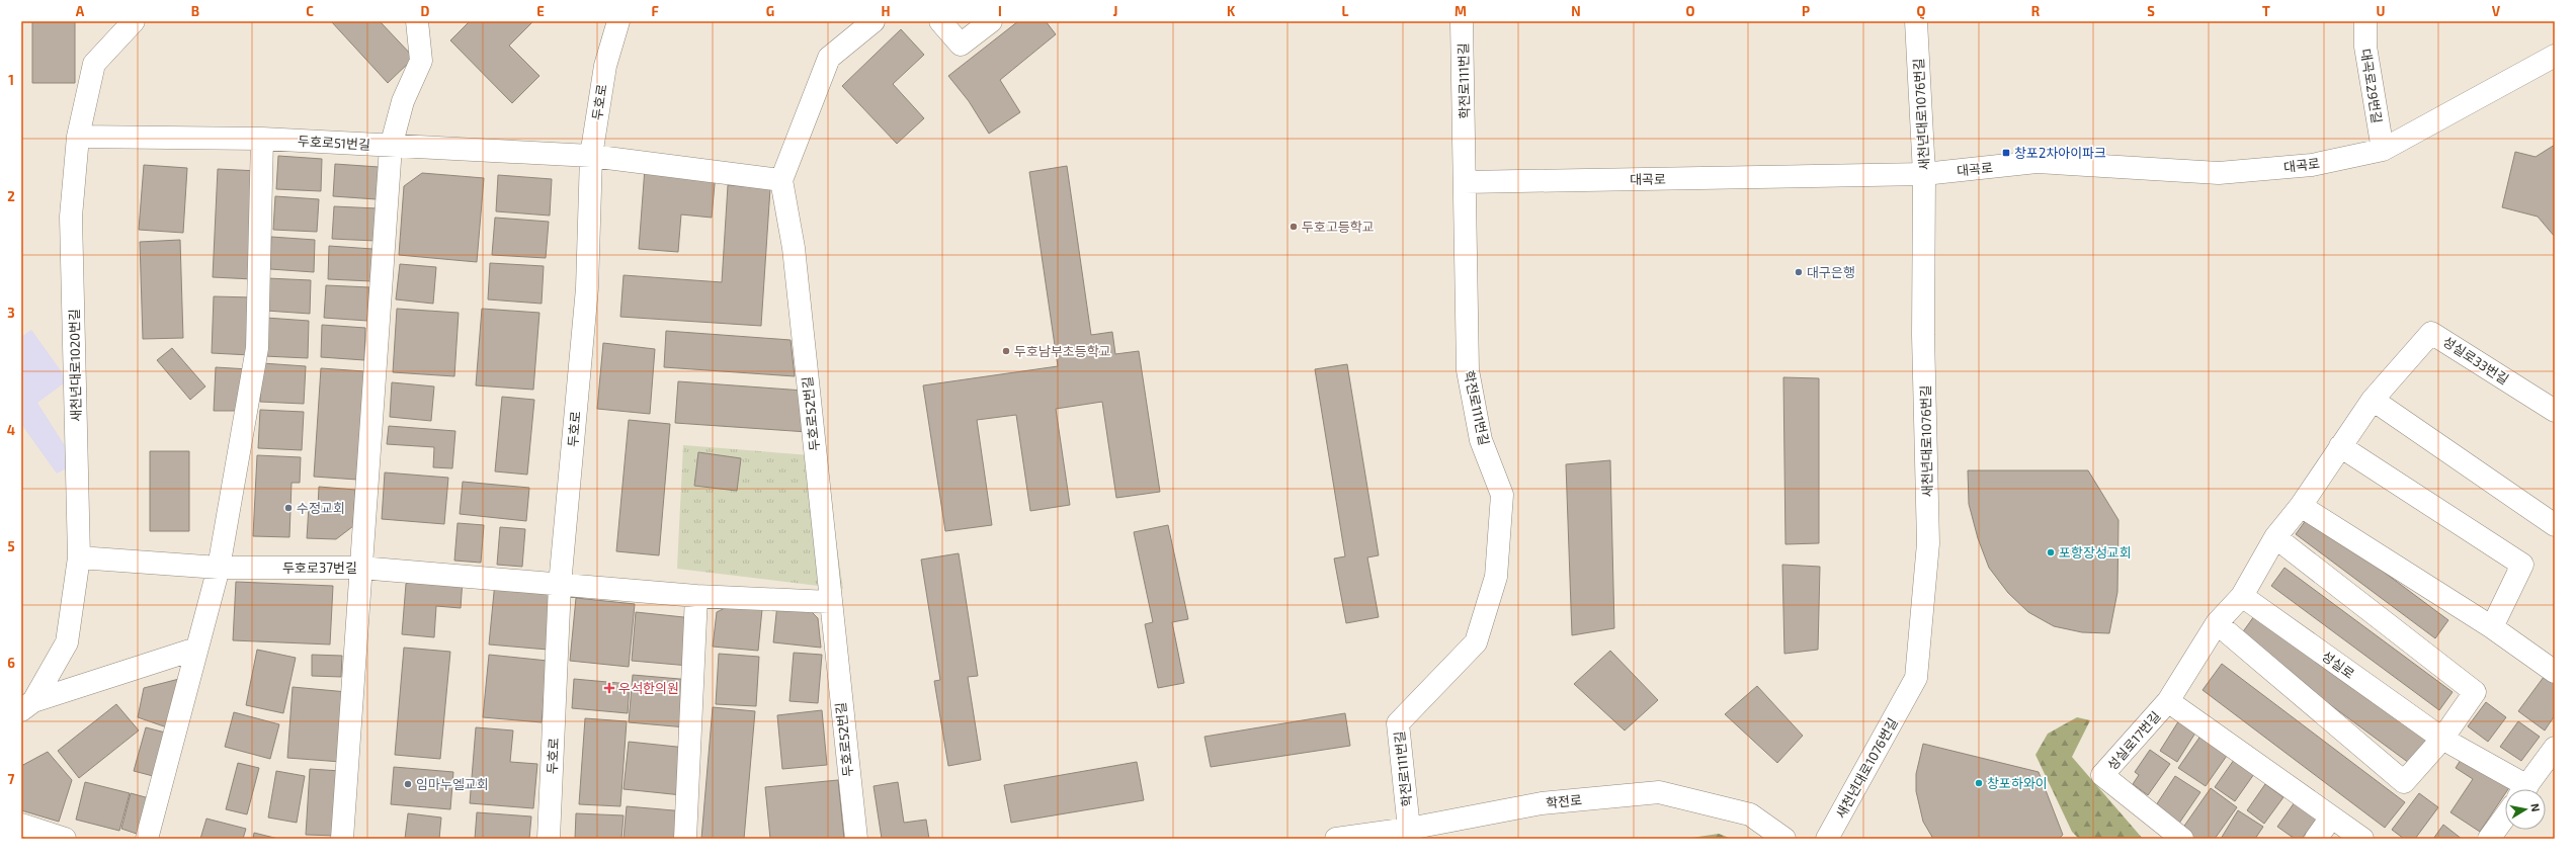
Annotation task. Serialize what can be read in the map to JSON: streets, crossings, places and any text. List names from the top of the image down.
{
  "streets": {
    "street": [
      "학전로111번길",
      "대곡로29번길",
      "두호로",
      "새천년대로1076번길",
      "두호로51번길",
      "대곡로",
      "성실로33번길",
      "새천년대로1020번길",
      "두호로52번길",
      "두호로37번길",
      "성실로",
      "성실로17번길",
      "학전로"
    ]
  },
  "crossings": [
    ["학전로111번길", "대곡로"],
    ["학전로111번길", "학전로"],
    ["대곡로29번길", "대곡로"],
    ["두호로", "두호로51번길"],
    ["두호로", "두호로37번길"],
    ["새천년대로1076번길", "대곡로"],
    ["두호로51번길", "새천년대로1020번길"],
    ["새천년대로1020번길", "두호로37번길"],
    ["두호로52번길", "두호로37번길"],
    ["성실로", "성실로17번길"]
  ],
  "places": {
    "transit": ["창포2차아이파크"],
    "other": [
      "두호고등학교",
      "대구은행",
      "두호남부초등학교",
      "수정교회",
      "포항장성교회",
      "창포하와이",
      "임마누엘교회"
    ],
    "health": ["우석한의원"]
  },
  "north": "right",
  "grid": {
    "columns": [
      "A",
      "B",
      "C",
      "D",
      "E",
      "F",
      "G",
      "H",
      "I",
      "J",
      "K",
      "L",
      "M",
      "N",
      "O",
      "P",
      "Q",
      "R",
      "S",
      "T",
      "U",
      "V"
    ],
    "rows": [
      "1",
      "2",
      "3",
      "4",
      "5",
      "6",
      "7"
    ]
  }
}
